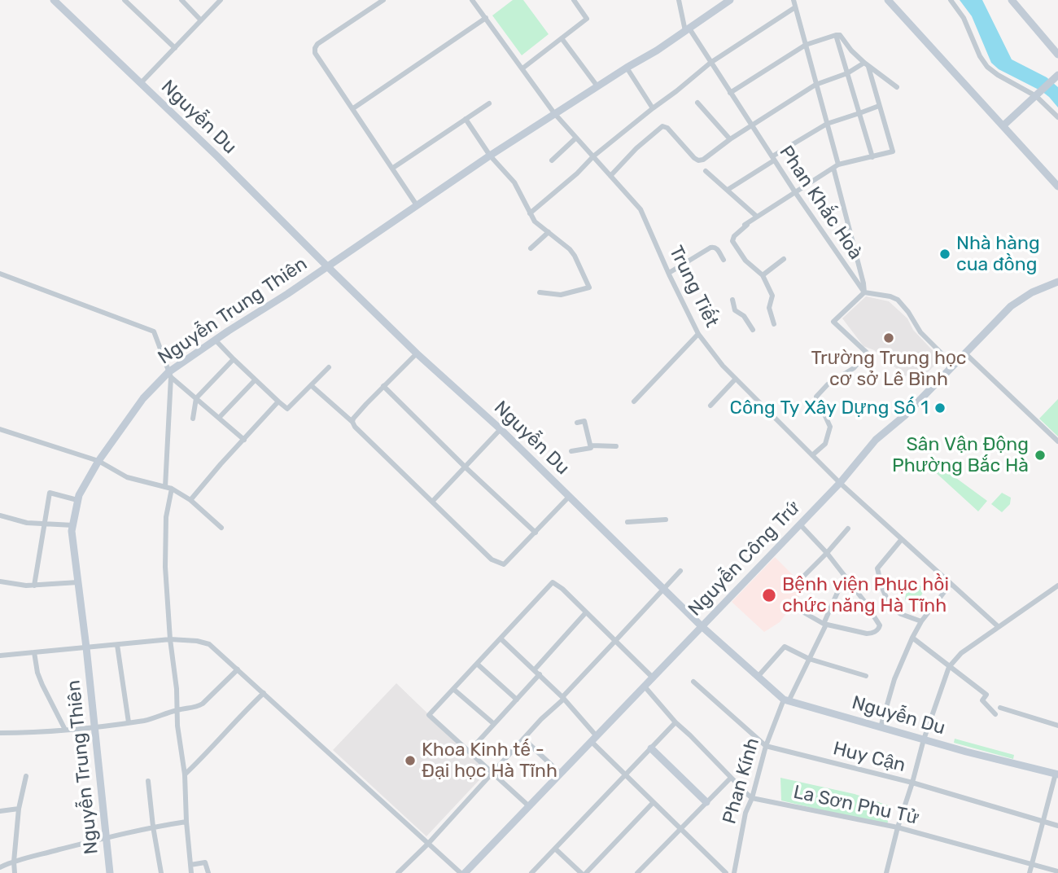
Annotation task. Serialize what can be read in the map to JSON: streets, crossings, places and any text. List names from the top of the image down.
{
  "streets": {
    "main road": ["Nguyễn Du", "Nguyễn Trung Thiên", "Nguyễn Công Trứ"],
    "street": [
      "Phan Khắc Hoà",
      "Trung Tiết",
      "Huy Cận",
      "Phan Kính",
      "La Sơn Phu Tử"
    ]
  },
  "crossings": [
    ["Nguyễn Du", "Nguyễn Trung Thiên"],
    ["Nguyễn Du", "Nguyễn Công Trứ"],
    ["Nguyễn Du", "Phan Kính"],
    ["Phan Khắc Hoà", "Nguyễn Trung Thiên"],
    ["Trung Tiết", "Nguyễn Trung Thiên"],
    ["Trung Tiết", "Nguyễn Công Trứ"],
    ["Huy Cận", "Phan Kính"],
    ["Phan Kính", "La Sơn Phu Tử"]
  ],
  "places": [
    "Nhà hàng cua đồng",
    "Trường Trung học cơ sở Lê Bình",
    "Công Ty Xây Dựng Số 1",
    "Sân Vận Động Phường Bắc Hà",
    "Bệnh viện Phục hồi chức năng Hà Tĩnh",
    "Khoa Kinh tế - Đại học Hà Tĩnh"
  ]
}
